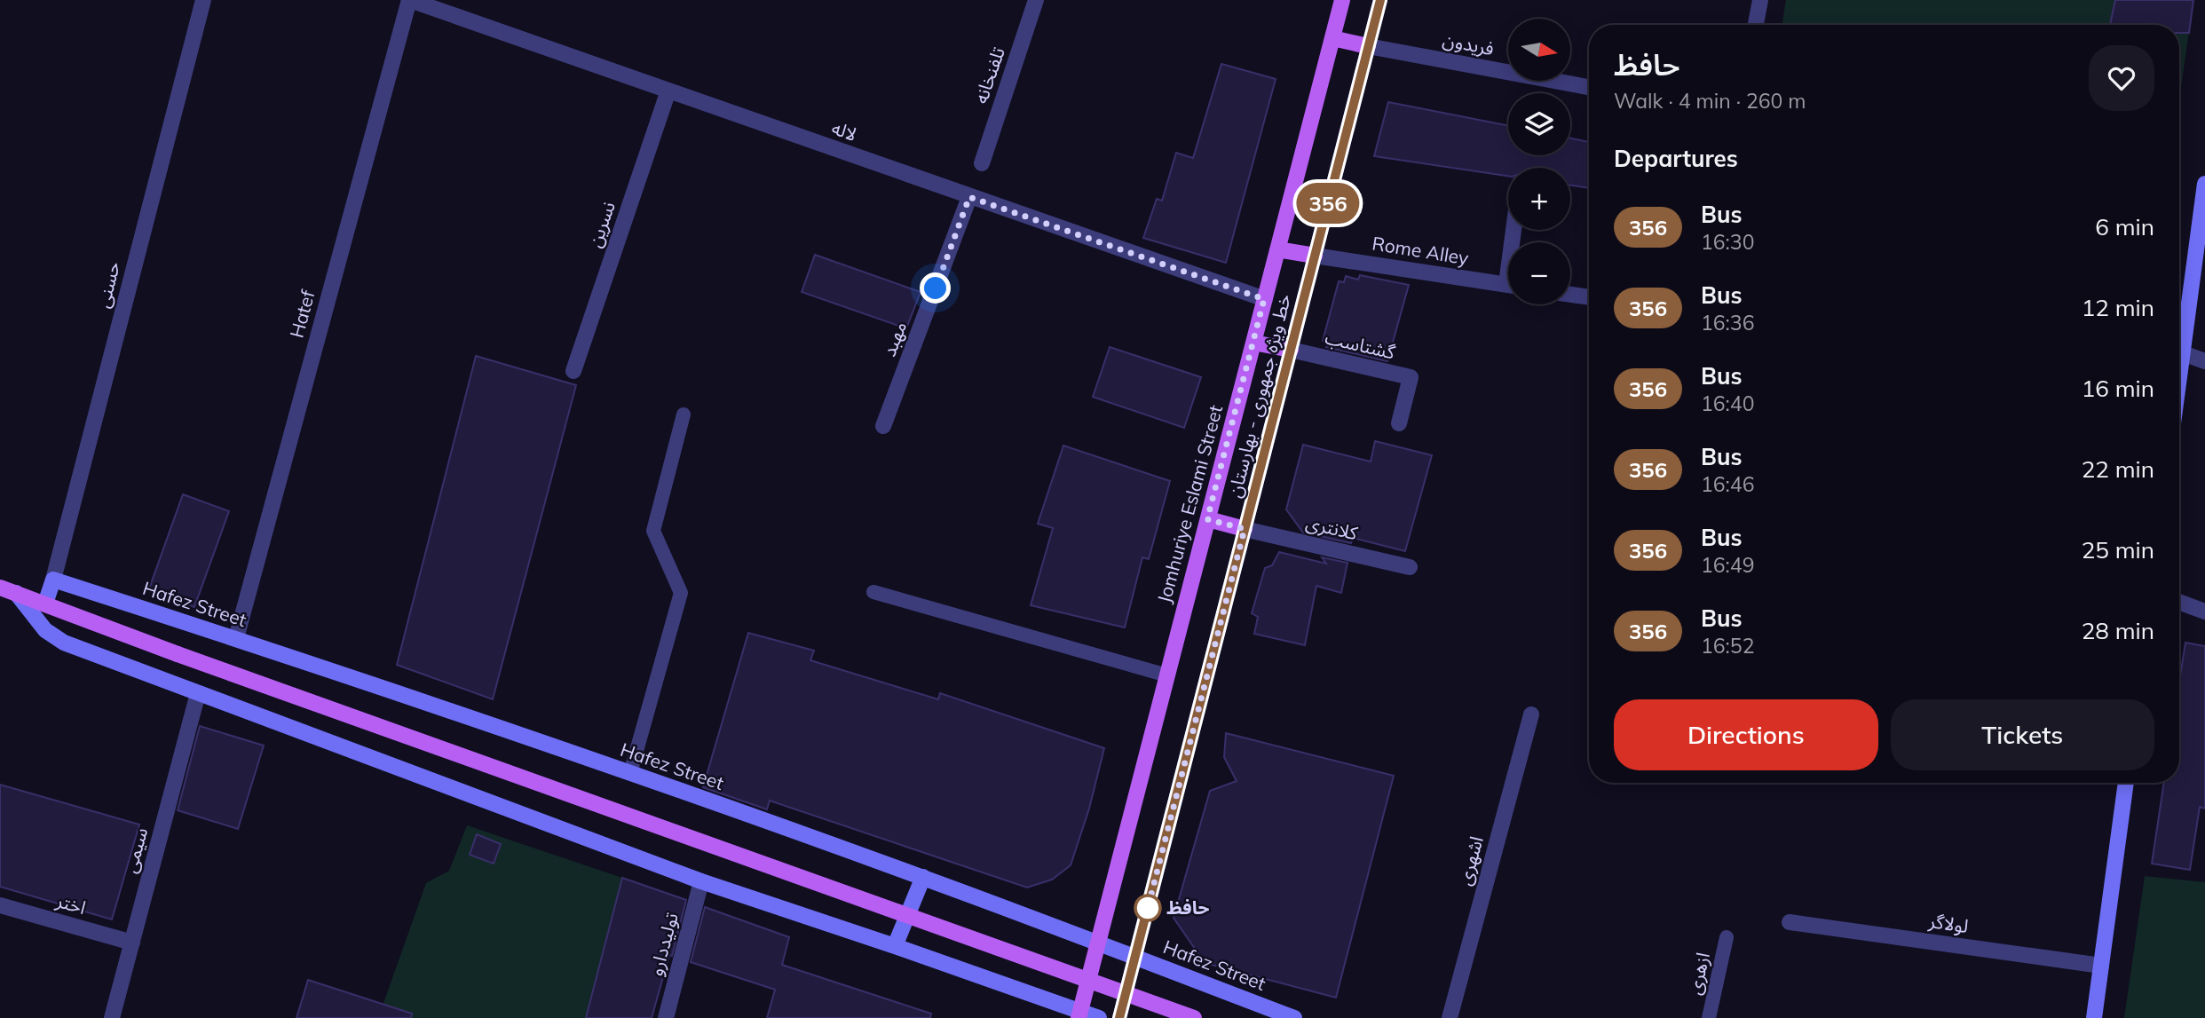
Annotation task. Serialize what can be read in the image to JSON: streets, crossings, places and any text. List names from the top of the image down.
{
  "streets": {
    "main road": ["Jomhuriye Eslami Street", "Hafez Street"],
    "street": [
      "فریدون",
      "تلفنخانه",
      "لاله",
      "نسرین",
      "Rome Alley",
      "حسنی",
      "Hatef",
      "مهبد",
      "گشتاسب",
      "کلانتری",
      "سیمی",
      "اشهری",
      "اختر",
      "لولاگر",
      "تولیددارو"
    ],
    "lane": ["خط ویژه جمهوری - بهارستان", "ازهری"]
  },
  "crossings": [
    ["فریدون", "خط ویژه جمهوری - بهارستان"],
    ["لاله", "نسرین"],
    ["لاله", "Hatef"],
    ["لاله", "مهبد"],
    ["لاله", "Jomhuriye Eslami Street"],
    ["Rome Alley", "خط ویژه جمهوری - بهارستان"],
    ["حسنی", "Hafez Street"],
    ["Hatef", "Hafez Street"],
    ["گشتاسب", "خط ویژه جمهوری - بهارستان"],
    ["خط ویژه جمهوری - بهارستان", "کلانتری"],
    ["خط ویژه جمهوری - بهارستان", "Hafez Street"],
    ["Jomhuriye Eslami Street", "Hafez Street"],
    ["سیمی", "اختر"]
  ],
  "places": ["حافظ"],
  "lines": ["bus line 356"],
  "north": "right",
  "page": {
    "on_map": "356",
    "map_buttons": ["+", "−"],
    "heading": [
      ["حافظ", "Walk · 4 min · 260 m"],
      "Departures"
    ],
    "list": [
      {
        "mark": "356",
        "name": "Bus",
        "note": "16:30",
        "value": "6 min"
      },
      {
        "mark": "356",
        "name": "Bus",
        "note": "16:36",
        "value": "12 min"
      },
      {
        "mark": "356",
        "name": "Bus",
        "note": "16:40",
        "value": "16 min"
      },
      {
        "mark": "356",
        "name": "Bus",
        "note": "16:46",
        "value": "22 min"
      },
      {
        "mark": "356",
        "name": "Bus",
        "note": "16:49",
        "value": "25 min"
      },
      {
        "mark": "356",
        "name": "Bus",
        "note": "16:52",
        "value": "28 min"
      }
    ],
    "buttons": ["Directions", "Tickets"]
  }
}
